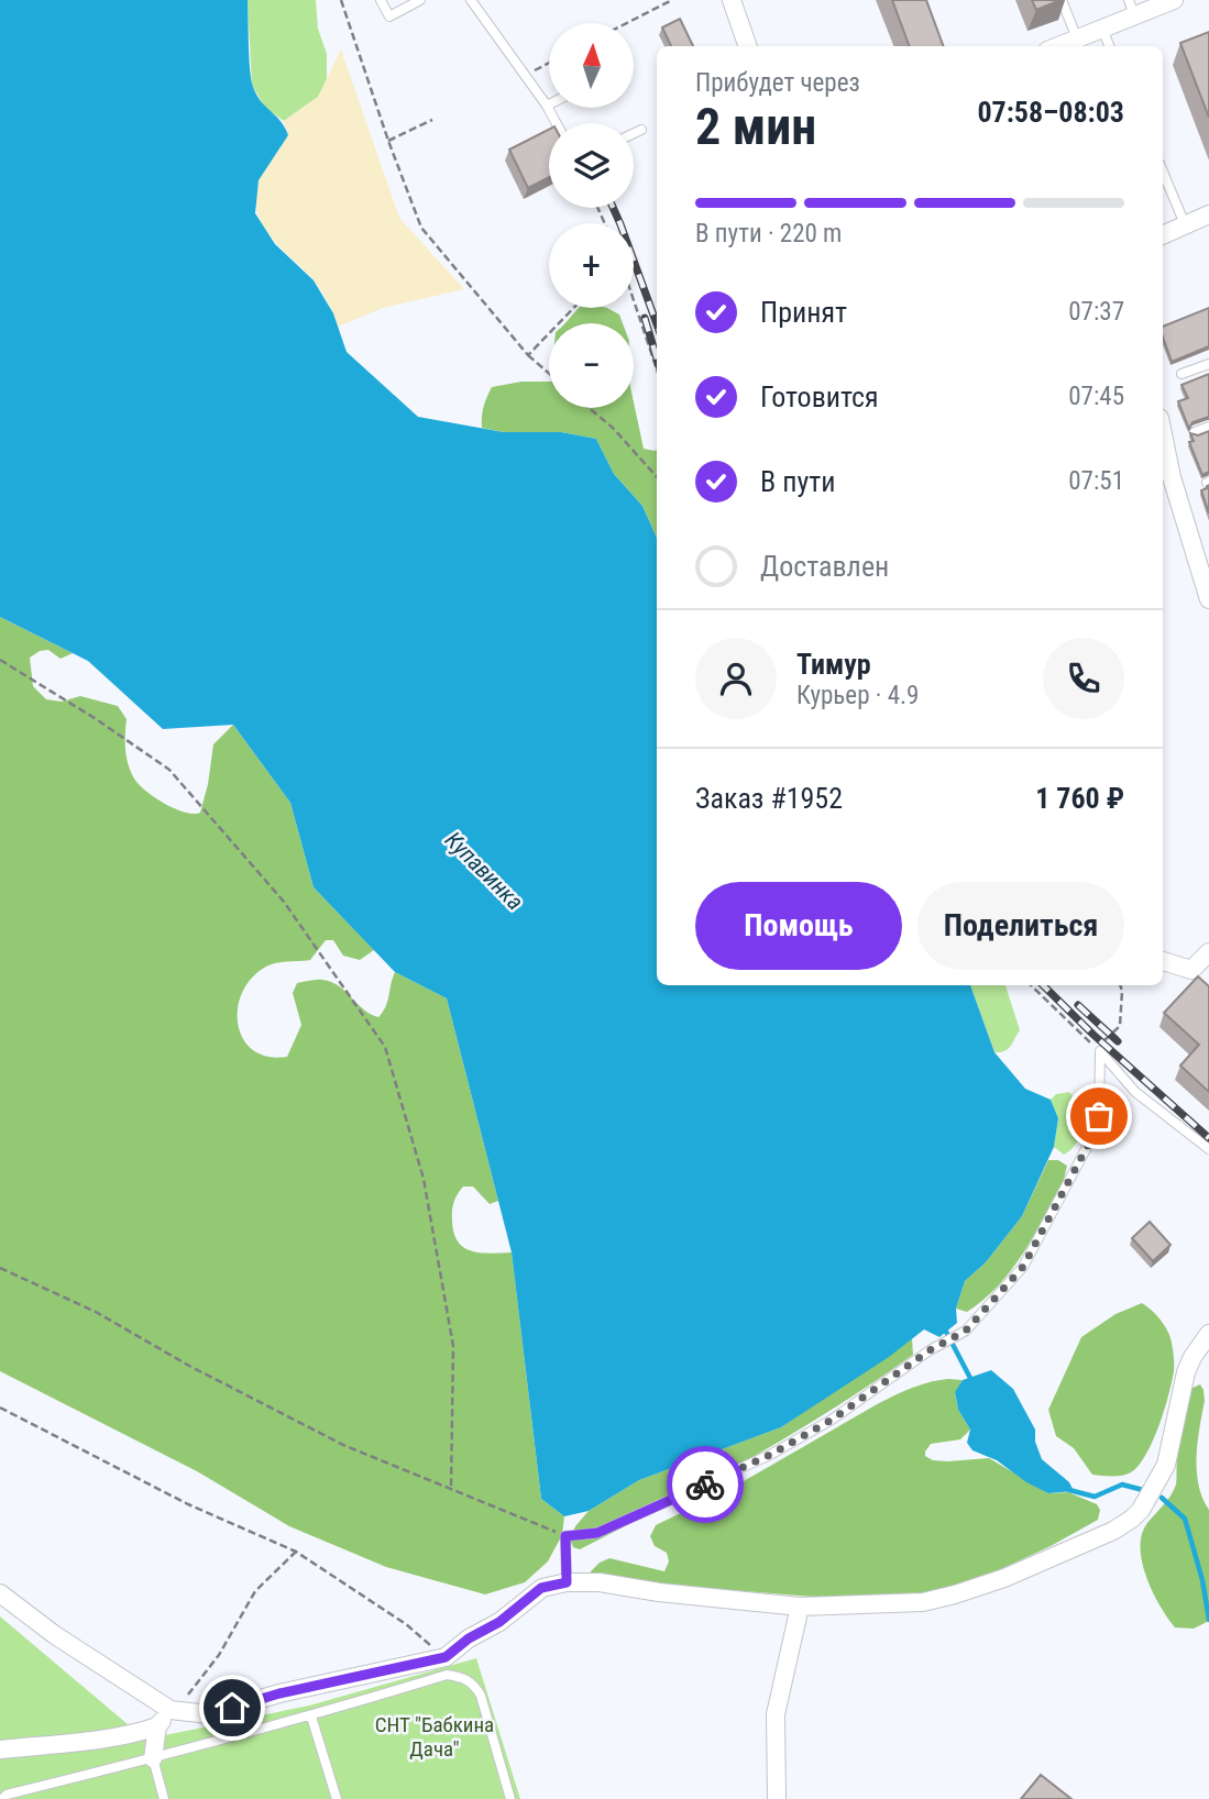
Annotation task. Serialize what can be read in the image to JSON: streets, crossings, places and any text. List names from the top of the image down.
{
  "water": ["Купавинка"],
  "parks": ["СНТ \"Бабкина Дача\""],
  "north": "top",
  "page": {
    "map_buttons": ["+", "−"],
    "heading": ["2 мин", "Прибудет через", "07:58–08:03"],
    "panel": [
      "Тимур",
      "Курьер · 4.9",
      "Заказ #1952",
      "1 760 ₽"
    ],
    "bar": "В пути · 220 m",
    "list": [
      ["Принят", "07:37"],
      ["Готовится", "07:45"],
      ["В пути", "07:51"],
      "Доставлен"
    ],
    "buttons": ["Помощь", "Поделиться"]
  }
}
